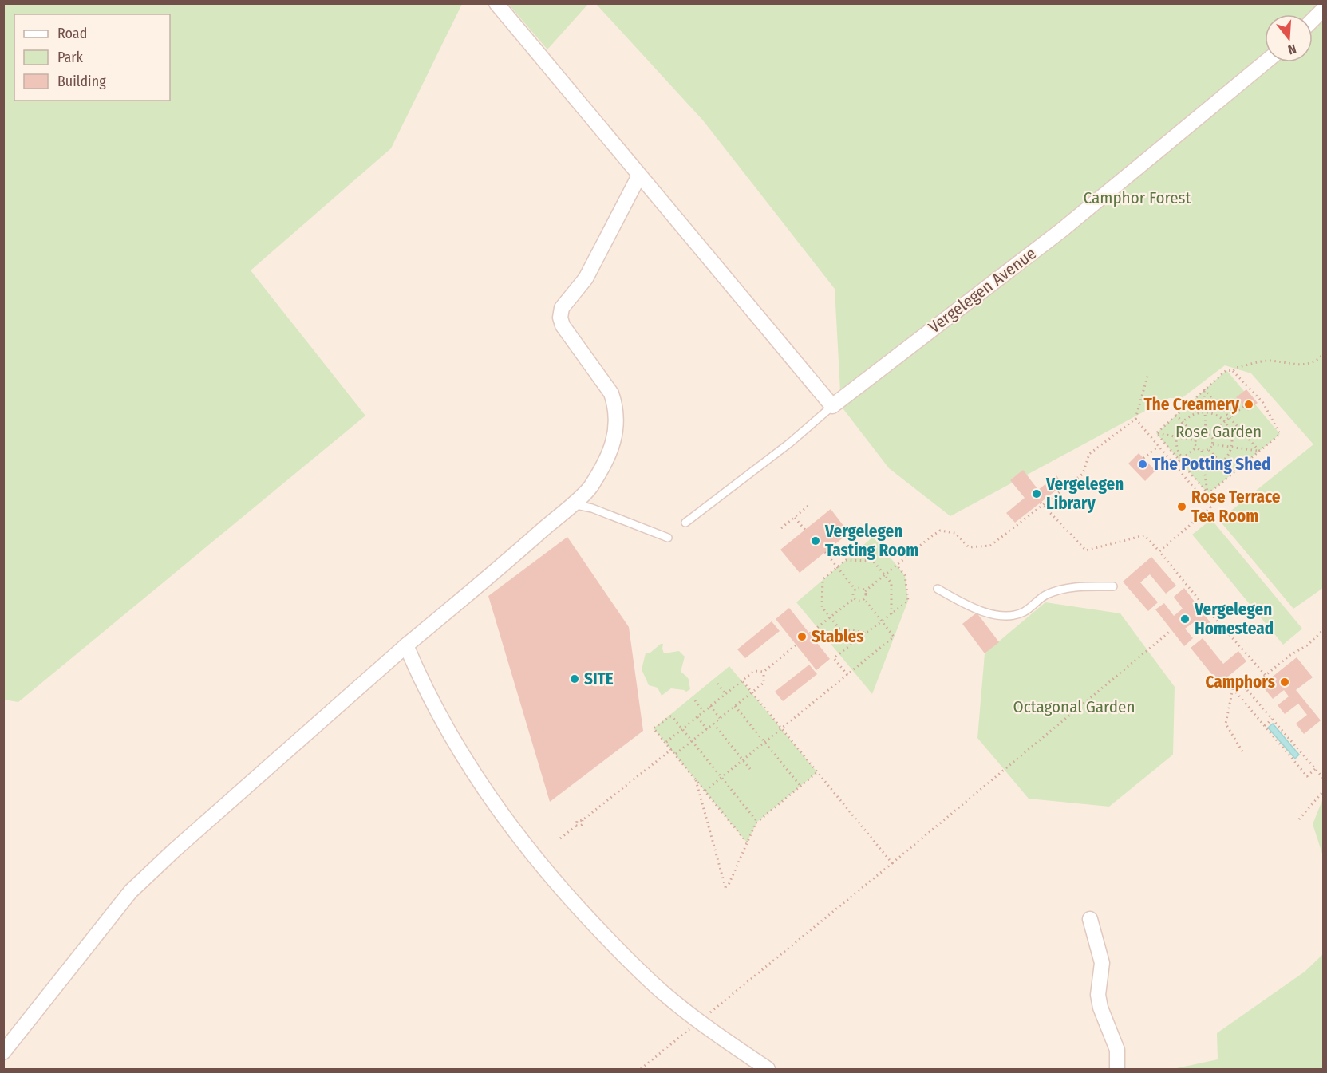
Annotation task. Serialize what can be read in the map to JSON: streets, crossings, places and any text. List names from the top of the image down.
{
  "streets": {
    "street": ["Vergelegen Avenue"]
  },
  "parks": ["Camphor Forest", "Rose Garden", "Octagonal Garden"],
  "places": [
    "The Creamery",
    "The Potting Shed",
    "Vergelegen Library",
    "Rose Terrace Tea Room",
    "Vergelegen Tasting Room",
    "Vergelegen Homestead",
    "Stables",
    "SITE",
    "Camphors"
  ],
  "legend": ["Road", "Park", "Building"],
  "north": "bottom"
}
